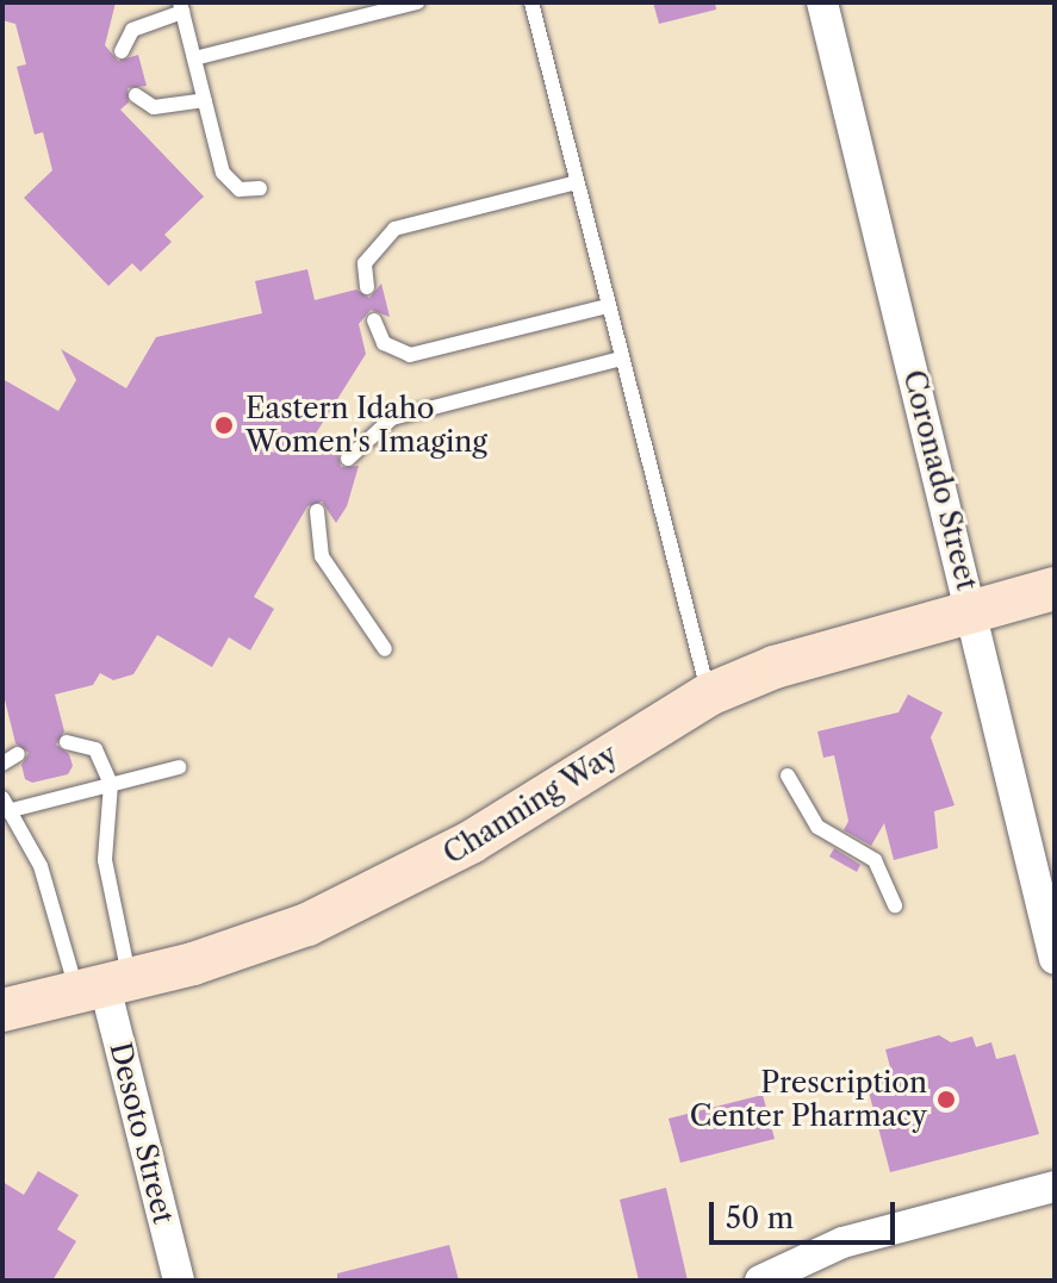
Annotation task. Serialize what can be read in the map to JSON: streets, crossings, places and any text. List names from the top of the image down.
{
  "streets": {
    "main road": ["Channing Way"],
    "street": ["Coronado Street", "Desoto Street"]
  },
  "crossings": [
    ["Coronado Street", "Channing Way"],
    ["Channing Way", "Desoto Street"]
  ],
  "places": ["Eastern Idaho Women's Imaging", "Prescription Center Pharmacy"],
  "scale_bar": "50 m"
}
